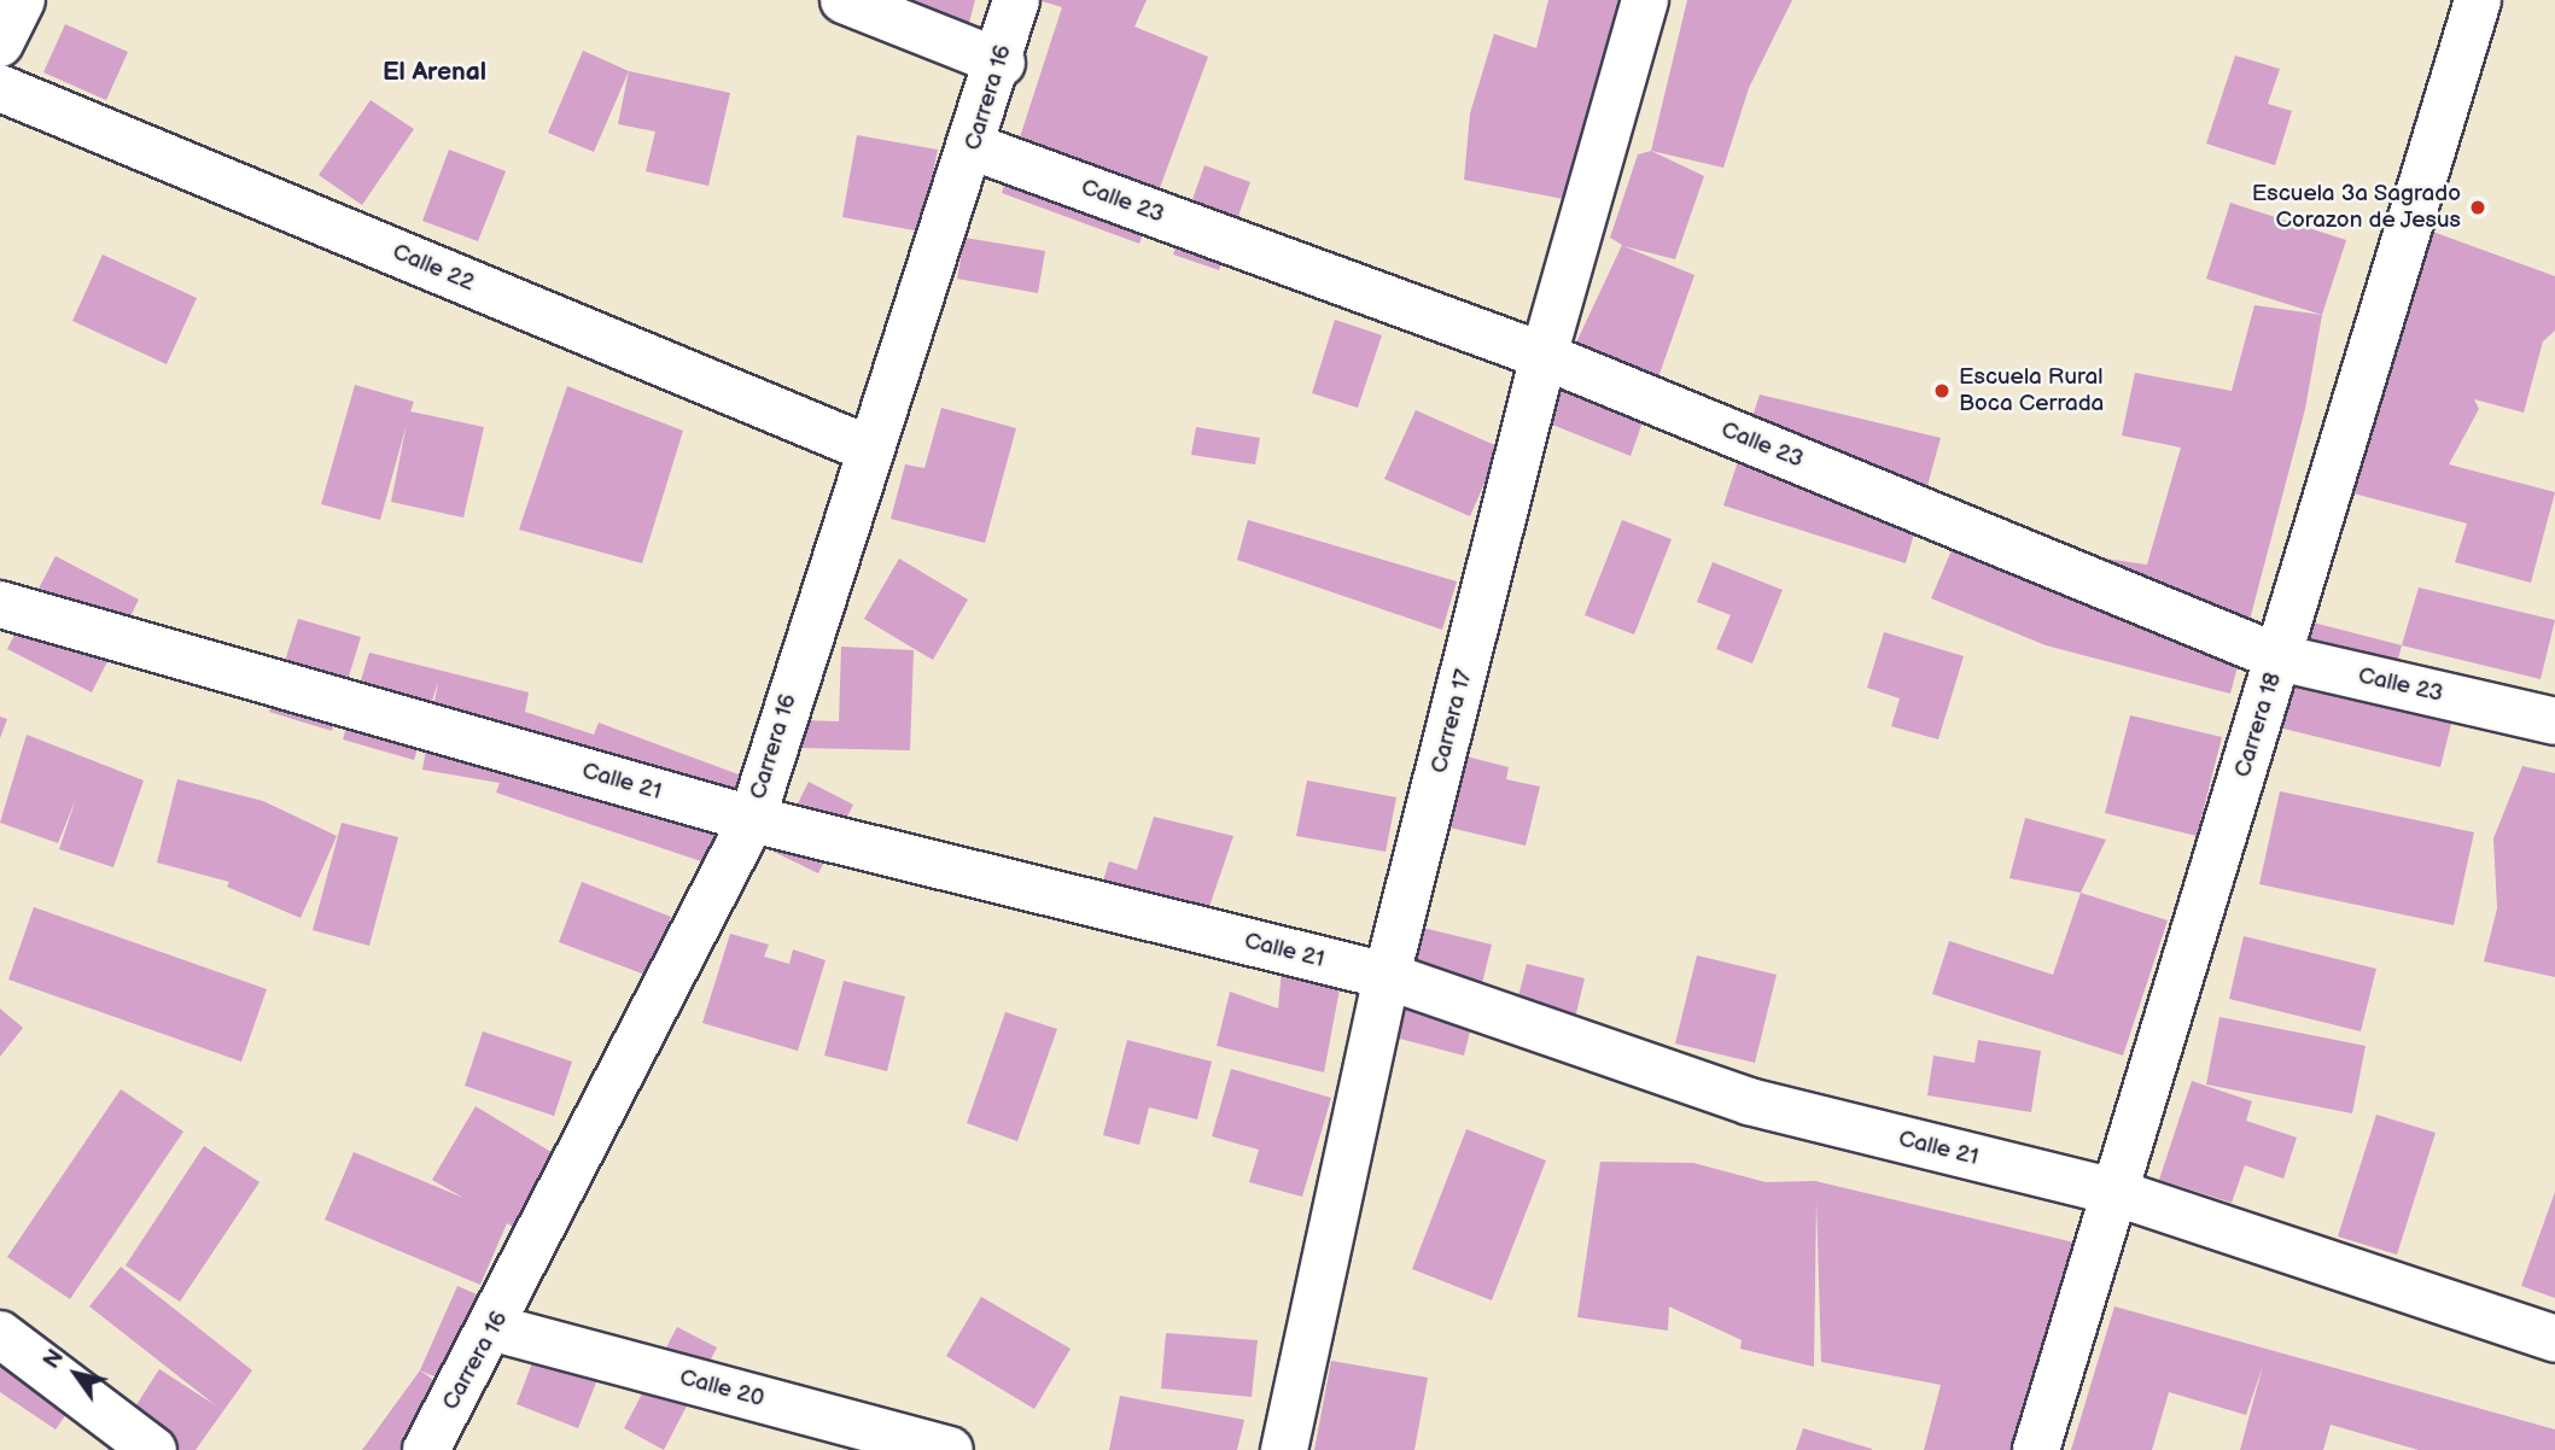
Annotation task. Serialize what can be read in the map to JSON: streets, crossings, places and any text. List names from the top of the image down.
{
  "streets": {
    "street": [
      "Carrera 16",
      "Calle 23",
      "Calle 22",
      "Carrera 17",
      "Carrera 18",
      "Calle 21",
      "Calle 20"
    ]
  },
  "crossings": [
    ["Carrera 16", "Calle 23"],
    ["Carrera 16", "Calle 22"],
    ["Carrera 16", "Calle 21"],
    ["Carrera 16", "Calle 20"],
    ["Calle 23", "Carrera 17"],
    ["Calle 23", "Carrera 18"],
    ["Carrera 17", "Calle 21"],
    ["Carrera 18", "Calle 21"]
  ],
  "districts": ["El Arenal"],
  "places": ["Escuela 3a Sagrado Corazon de Jesus", "Escuela Rural Boca Cerrada"],
  "north": "top left"
}
